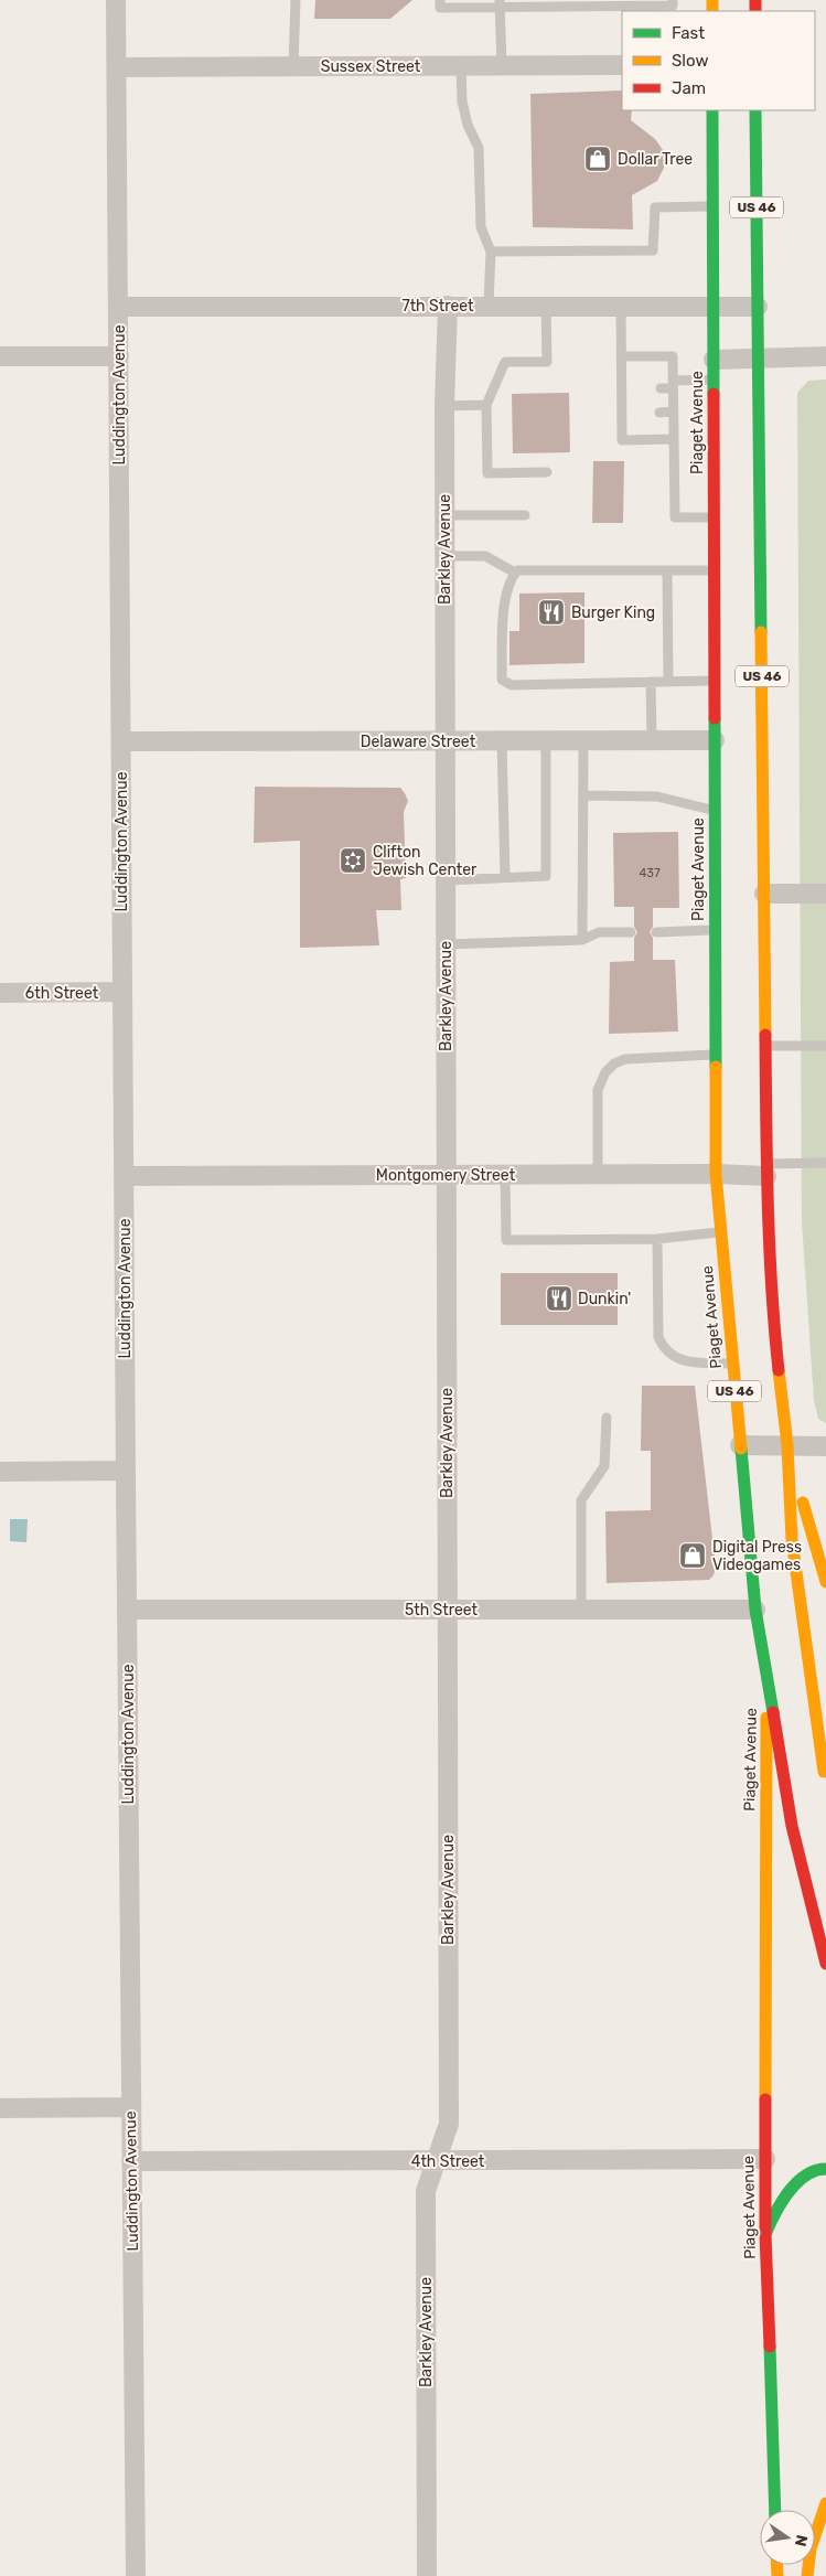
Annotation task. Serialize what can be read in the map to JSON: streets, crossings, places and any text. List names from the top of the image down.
{
  "streets": {
    "main road": ["US 46", "Piaget Avenue"],
    "street": [
      "Sussex Street",
      "7th Street",
      "Luddington Avenue",
      "Barkley Avenue",
      "Delaware Street",
      "6th Street",
      "Montgomery Street",
      "5th Street",
      "4th Street"
    ]
  },
  "crossings": [
    ["Sussex Street", "Luddington Avenue"],
    ["US 46", "7th Street"],
    ["US 46", "Piaget Avenue"],
    ["US 46", "Montgomery Street"],
    ["7th Street", "Luddington Avenue"],
    ["7th Street", "Piaget Avenue"],
    ["7th Street", "Barkley Avenue"],
    ["Luddington Avenue", "Delaware Street"],
    ["Luddington Avenue", "6th Street"],
    ["Luddington Avenue", "Montgomery Street"],
    ["Luddington Avenue", "5th Street"],
    ["Luddington Avenue", "4th Street"],
    ["Piaget Avenue", "Delaware Street"],
    ["Piaget Avenue", "Montgomery Street"],
    ["Piaget Avenue", "5th Street"],
    ["Piaget Avenue", "4th Street"],
    ["Barkley Avenue", "Delaware Street"],
    ["Barkley Avenue", "Montgomery Street"],
    ["Barkley Avenue", "5th Street"],
    ["Barkley Avenue", "4th Street"]
  ],
  "places": {
    "shop": ["Dollar Tree", "Digital Press Videogames"],
    "restaurant": ["Burger King", "Dunkin'"],
    "synagogue": ["Clifton Jewish Center"]
  },
  "house_numbers": ["437"],
  "legend": ["Fast", "Slow", "Jam"],
  "north": "right"
}
